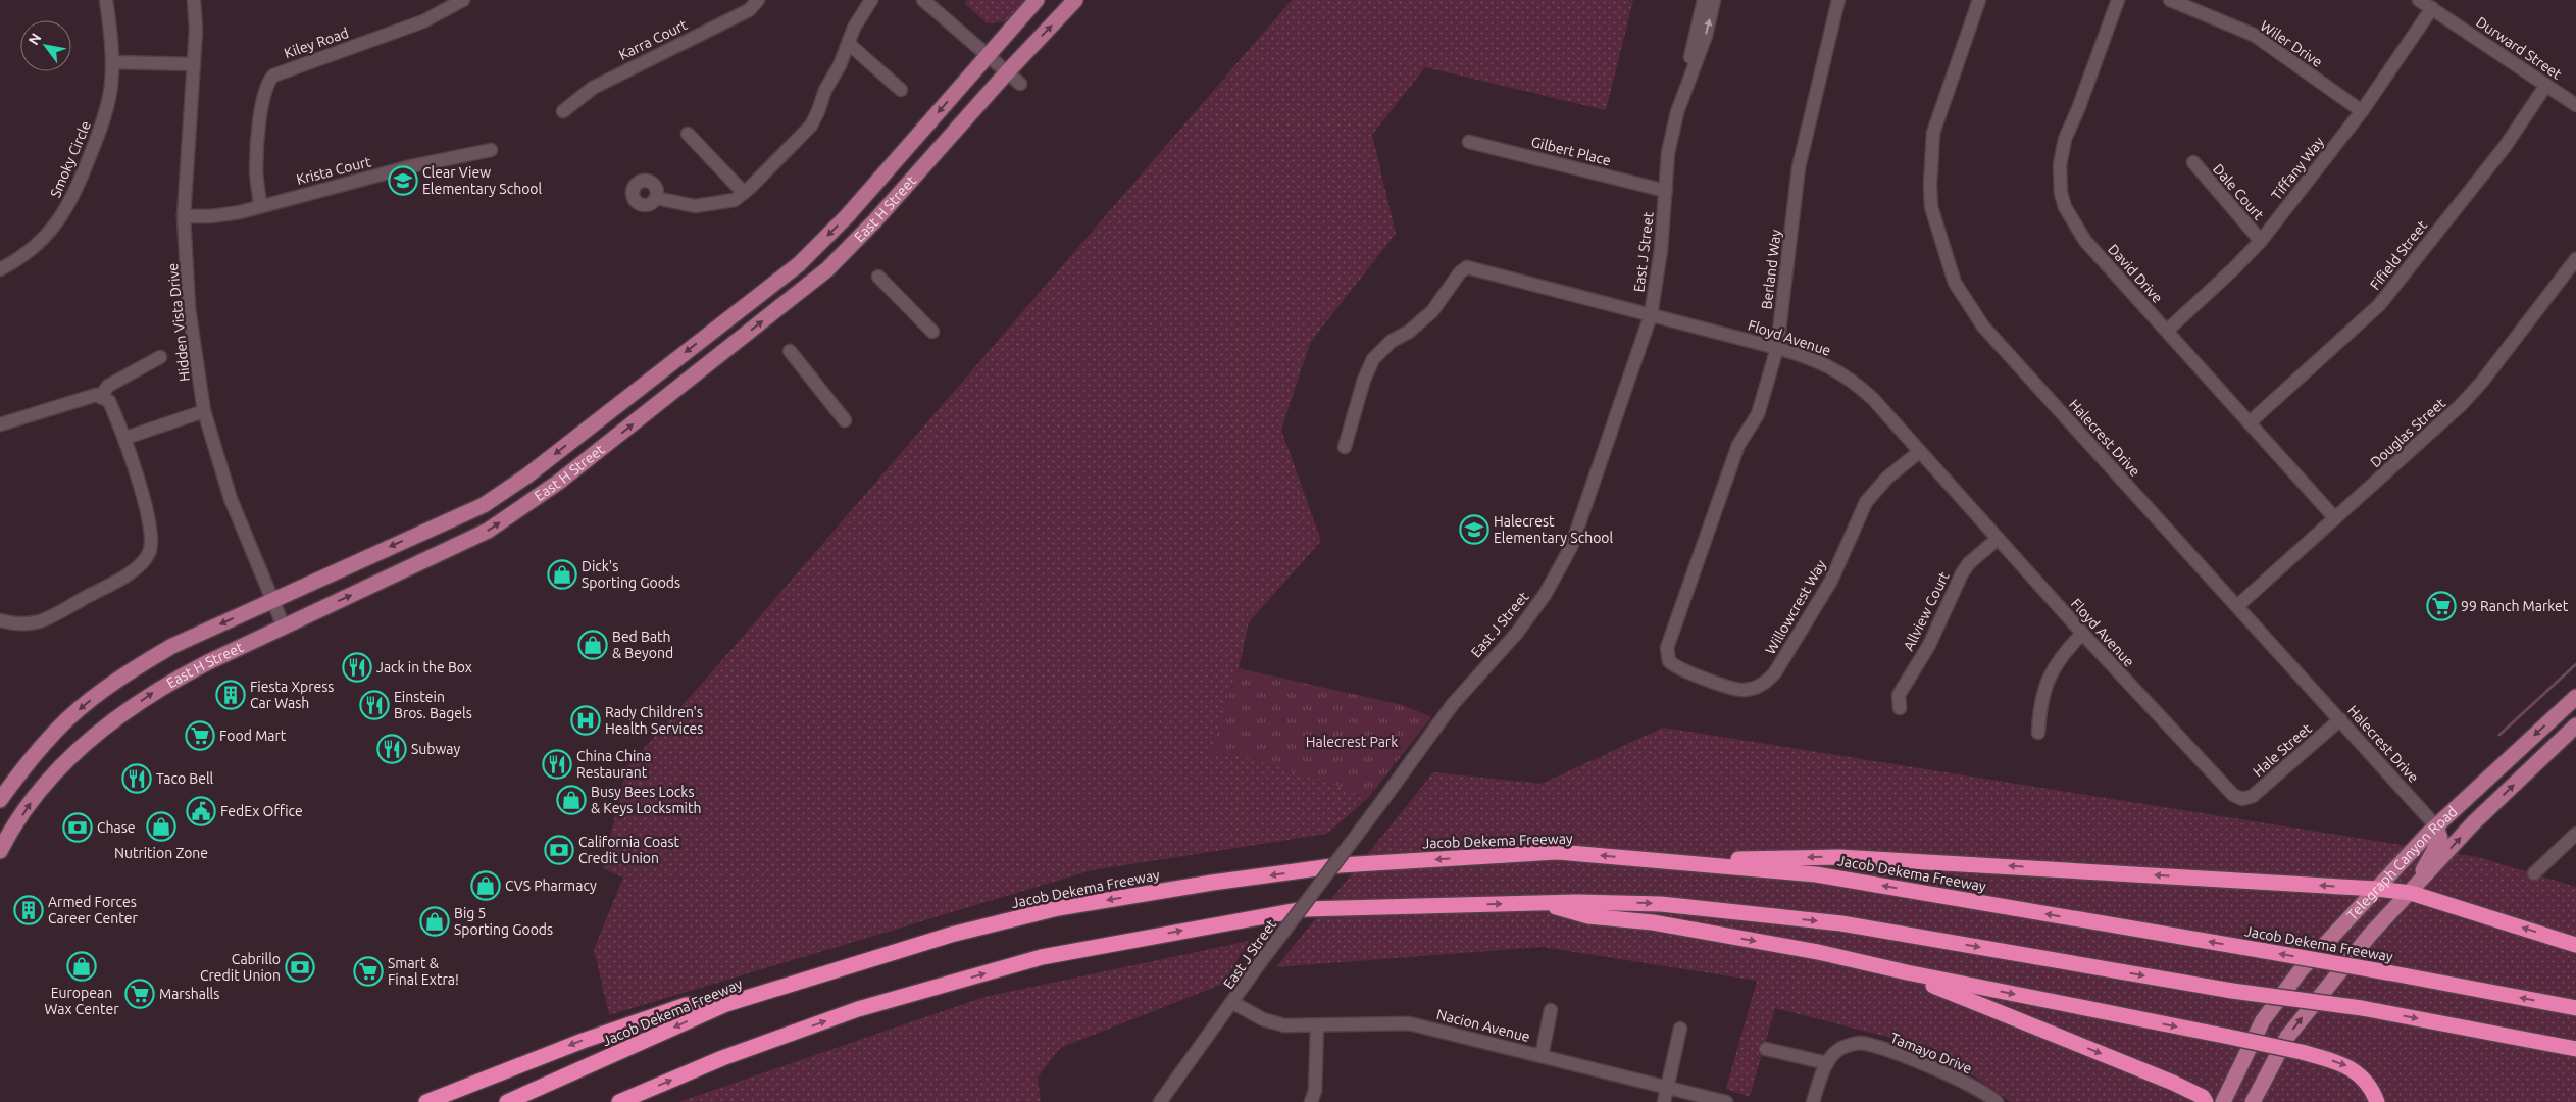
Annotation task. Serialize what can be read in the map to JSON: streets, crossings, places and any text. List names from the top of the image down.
{
  "streets": {
    "highway": ["Jacob Dekema Freeway"],
    "main road": ["East H Street", "Telegraph Canyon Road"],
    "street": [
      "Karra Court",
      "Kiley Road",
      "Wiler Drive",
      "Durward Street",
      "Gilbert Place",
      "Smoky Circle",
      "Tiffany Way",
      "Krista Court",
      "Dale Court",
      "East J Street",
      "Fifield Street",
      "Berland Way",
      "David Drive",
      "Hidden Vista Drive",
      "Floyd Avenue",
      "Douglas Street",
      "Halecrest Drive",
      "Willowcrest Way",
      "Allview Court",
      "Hale Street",
      "Nacion Avenue",
      "Tamayo Drive"
    ]
  },
  "crossings": [
    ["Kiley Road", "Krista Court"],
    ["Wiler Drive", "Tiffany Way"],
    ["Durward Street", "Tiffany Way"],
    ["Durward Street", "Fifield Street"],
    ["Gilbert Place", "East J Street"],
    ["Tiffany Way", "Dale Court"],
    ["Tiffany Way", "David Drive"],
    ["Krista Court", "Hidden Vista Drive"],
    ["East H Street", "Hidden Vista Drive"],
    ["East J Street", "Floyd Avenue"],
    ["East J Street", "Nacion Avenue"],
    ["Fifield Street", "David Drive"],
    ["Berland Way", "Floyd Avenue"],
    ["Berland Way", "Willowcrest Way"],
    ["David Drive", "Douglas Street"],
    ["Floyd Avenue", "Willowcrest Way"],
    ["Floyd Avenue", "Allview Court"],
    ["Floyd Avenue", "Hale Street"],
    ["Douglas Street", "Halecrest Drive"],
    ["Halecrest Drive", "Hale Street"],
    ["Halecrest Drive", "Telegraph Canyon Road"]
  ],
  "parks": ["Halecrest Park"],
  "places": {
    "school or university": ["Clear View Elementary School", "Halecrest Elementary School"],
    "shop": [
      "Dick's Sporting Goods",
      "Bed Bath & Beyond",
      "Busy Bees Locks & Keys Locksmith",
      "Nutrition Zone",
      "CVS Pharmacy",
      "Big 5 Sporting Goods",
      "European Wax Center"
    ],
    "supermarket": [
      "99 Ranch Market",
      "Food Mart",
      "Smart & Final Extra!",
      "Marshalls"
    ],
    "restaurant": [
      "Jack in the Box",
      "Einstein Bros. Bagels",
      "Subway",
      "China China Restaurant",
      "Taco Bell"
    ],
    "building": ["Fiesta Xpress Car Wash", "Armed Forces Career Center"],
    "hospital": ["Rady Children's Health Services"],
    "public building": ["FedEx Office"],
    "bank": ["Chase", "California Coast Credit Union", "Cabrillo Credit Union"]
  },
  "north": "top left"
}
